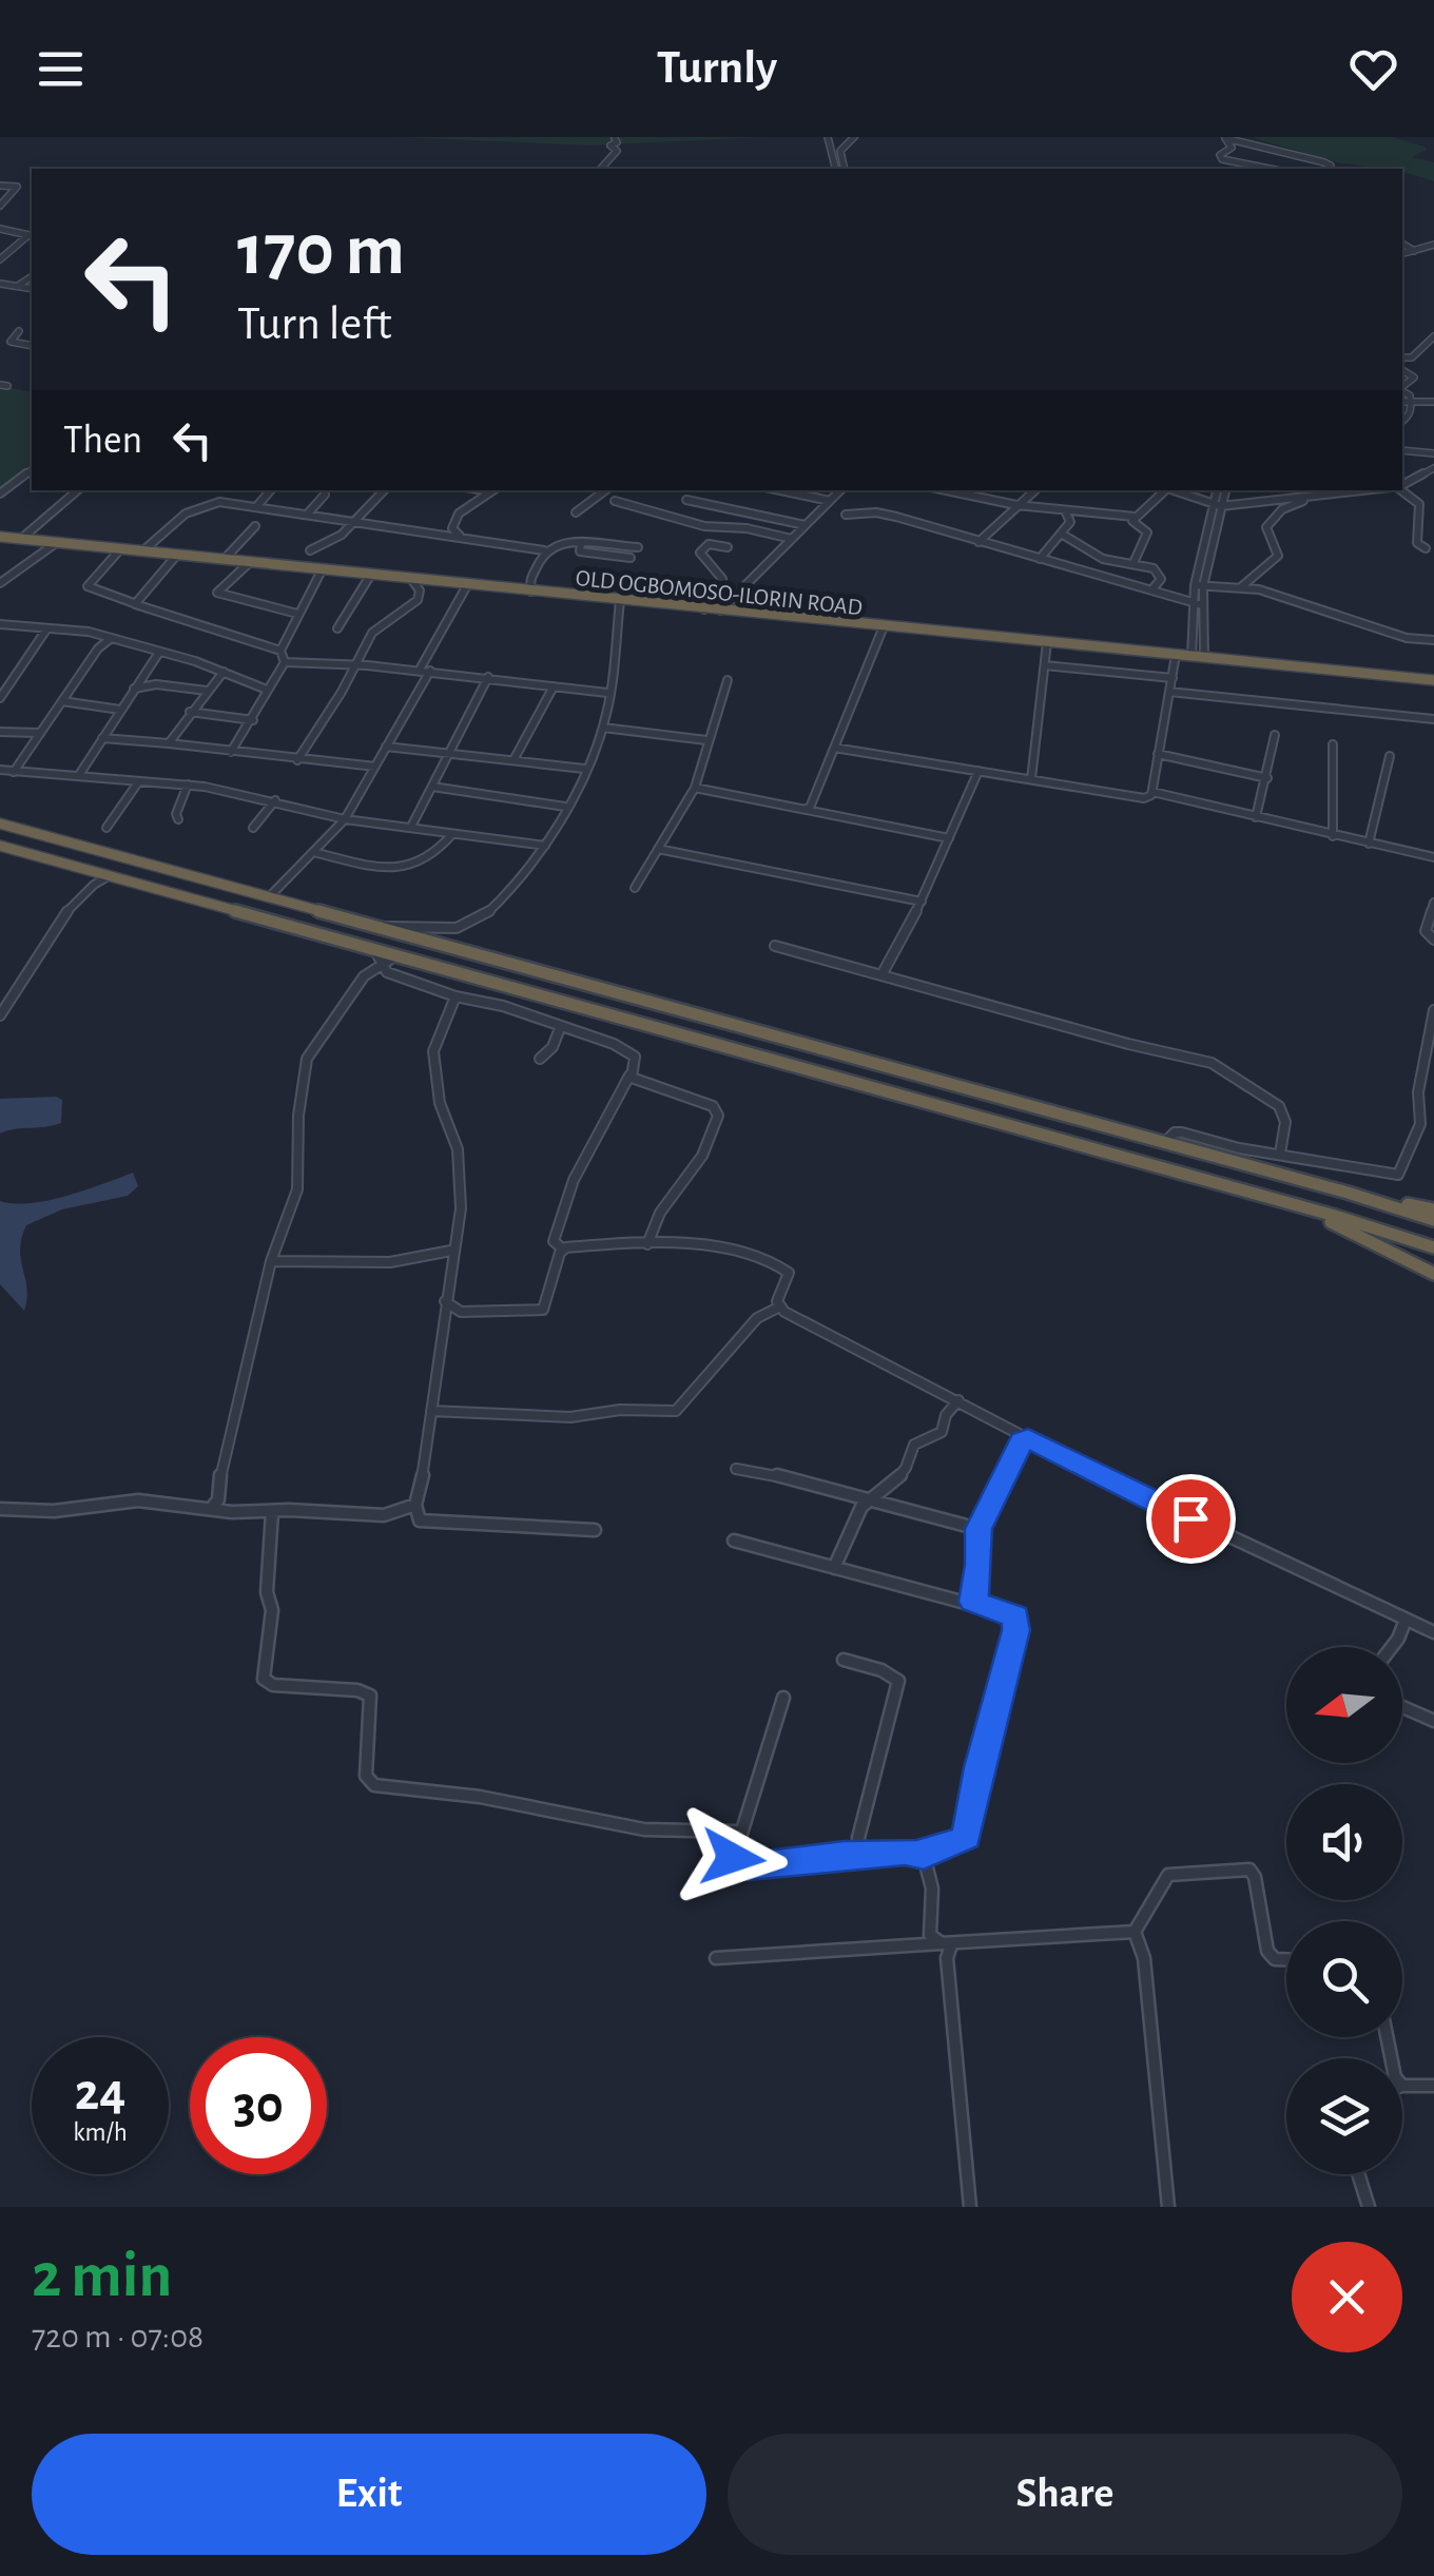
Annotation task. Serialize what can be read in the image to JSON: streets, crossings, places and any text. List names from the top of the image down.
{
  "streets": {
    "highway": ["OLD OGBOMOSO-ILORIN ROAD"]
  },
  "north": "left",
  "page": {
    "header": "Turnly",
    "turn": ["170 m", "Turn left"],
    "then": "Then",
    "speed": "24 km/h",
    "limit": "30",
    "heading": ["2 min", "720 m · 07:08"],
    "buttons": ["Exit", "Share"]
  }
}
